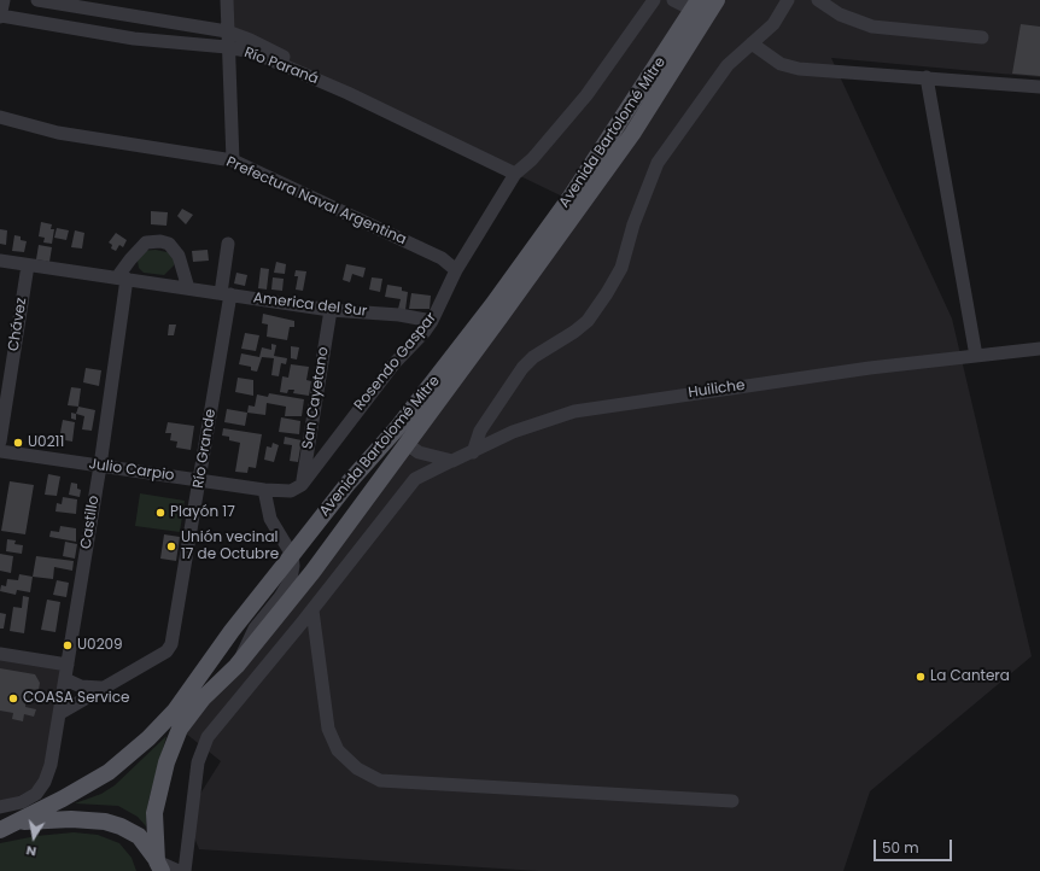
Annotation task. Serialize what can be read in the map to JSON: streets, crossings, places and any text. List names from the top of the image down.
{
  "streets": {
    "main road": ["Avenida Bartolomé Mitre"],
    "street": [
      "Río Paraná",
      "Prefectura Naval Argentina",
      "America del Sur",
      "Chávez",
      "Rosendo Gaspar",
      "Huiliche",
      "San Cayetano",
      "Río Grande",
      "Julio Carpio",
      "Castillo"
    ]
  },
  "crossings": [
    ["Río Paraná", "Rosendo Gaspar"],
    ["Prefectura Naval Argentina", "Rosendo Gaspar"],
    ["America del Sur", "Chávez"],
    ["America del Sur", "Rosendo Gaspar"],
    ["America del Sur", "San Cayetano"],
    ["America del Sur", "Río Grande"],
    ["America del Sur", "Castillo"],
    ["Rosendo Gaspar", "San Cayetano"],
    ["Río Grande", "Julio Carpio"],
    ["Río Grande", "Castillo"],
    ["Julio Carpio", "Castillo"]
  ],
  "places": [
    "U0211",
    "Playón 17",
    "Unión vecinal 17 de Octubre",
    "U0209",
    "La Cantera",
    "COASA Service"
  ],
  "scale_bar": "50 m",
  "north": "bottom"
}
